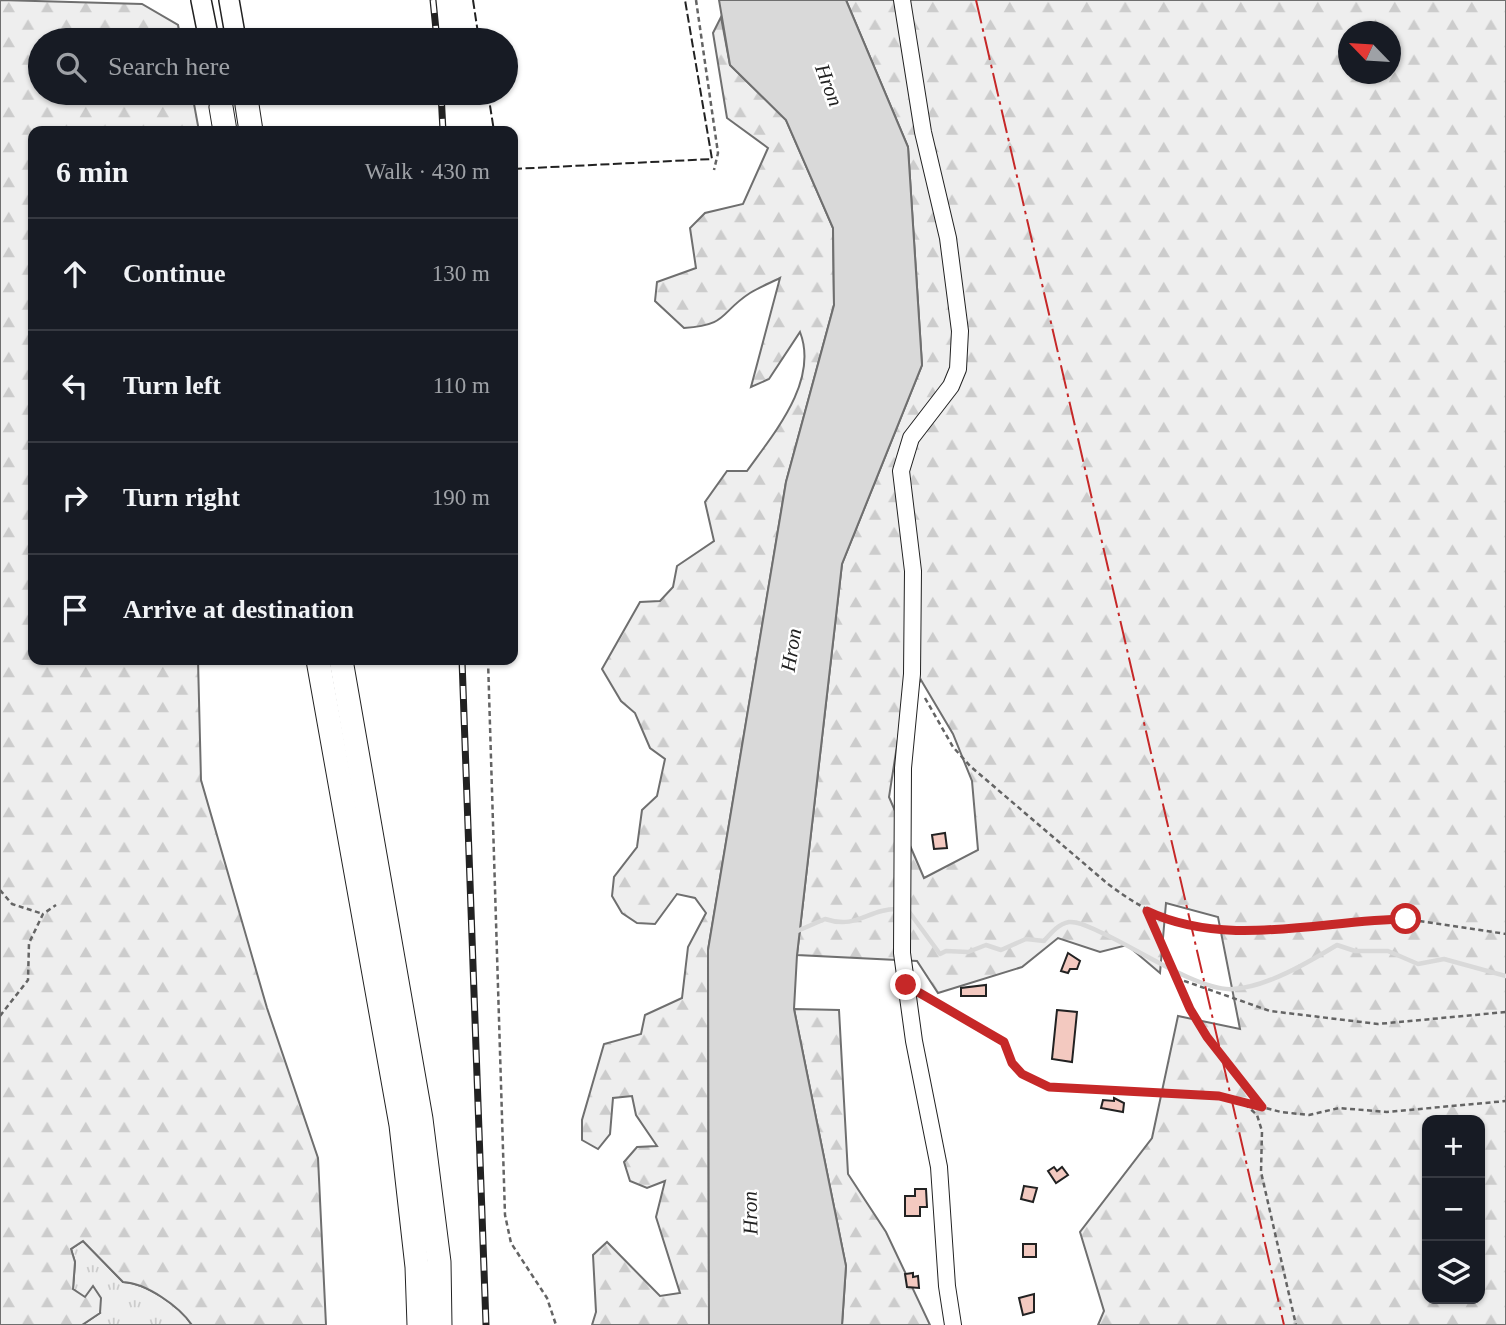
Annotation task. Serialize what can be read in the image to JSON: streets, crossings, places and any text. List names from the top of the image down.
{
  "water": ["Hron"],
  "north": "top left",
  "page": {
    "search": "Search here",
    "heading": ["6 min", "Walk · 430 m"],
    "list": [
      ["Continue", "130 m"],
      ["Turn left", "110 m"],
      ["Turn right", "190 m"],
      "Arrive at destination"
    ],
    "map_buttons": ["+", "−"]
  }
}
